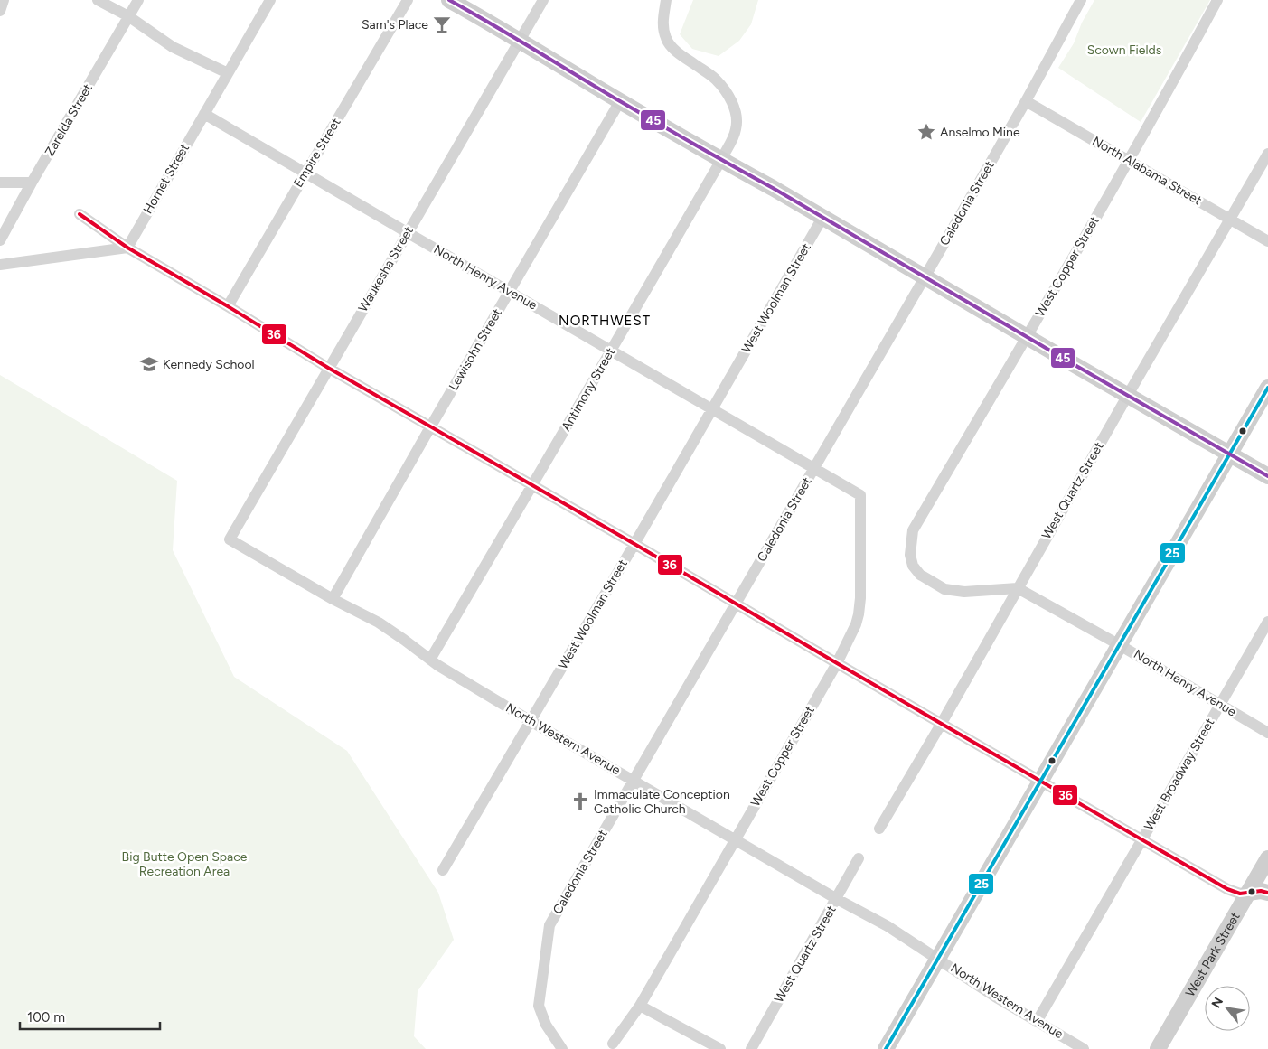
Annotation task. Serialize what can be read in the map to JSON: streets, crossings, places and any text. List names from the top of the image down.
{
  "streets": {
    "street": [
      "Zarelda Street",
      "Empire Street",
      "North Alabama Street",
      "Hornet Street",
      "Caledonia Street",
      "West Copper Street",
      "Waukesha Street",
      "North Henry Avenue",
      "West Woolman Street",
      "Lewisohn Street",
      "Antimony Street",
      "West Quartz Street",
      "North Western Avenue",
      "West Broadway Street",
      "West Park Street"
    ]
  },
  "crossings": [
    ["Empire Street", "North Henry Avenue"],
    ["North Alabama Street", "Caledonia Street"],
    ["North Alabama Street", "West Copper Street"],
    ["North Alabama Street", "West Quartz Street"],
    ["Hornet Street", "North Henry Avenue"],
    ["Caledonia Street", "West Copper Street"],
    ["Caledonia Street", "North Henry Avenue"],
    ["Caledonia Street", "North Western Avenue"],
    ["West Copper Street", "North Henry Avenue"],
    ["West Copper Street", "West Quartz Street"],
    ["West Copper Street", "North Western Avenue"],
    ["Waukesha Street", "North Henry Avenue"],
    ["Waukesha Street", "North Western Avenue"],
    ["North Henry Avenue", "West Woolman Street"],
    ["North Henry Avenue", "Lewisohn Street"],
    ["North Henry Avenue", "Antimony Street"],
    ["North Henry Avenue", "West Quartz Street"],
    ["North Henry Avenue", "West Broadway Street"],
    ["West Woolman Street", "North Western Avenue"],
    ["Lewisohn Street", "North Western Avenue"],
    ["Antimony Street", "North Western Avenue"],
    ["West Quartz Street", "North Western Avenue"],
    ["North Western Avenue", "West Broadway Street"]
  ],
  "districts": ["NORTHWEST"],
  "parks": ["Scown Fields", "Big Butte Open Space Recreation Area"],
  "places": {
    "bar": ["Sam's Place"],
    "place": ["Anselmo Mine"],
    "school or university": ["Kennedy School"],
    "church": ["Immaculate Conception Catholic Church"]
  },
  "lines": ["transit line 45", "transit line 36", "transit line 25"],
  "scale_bar": "100 m",
  "north": "top left"
}
